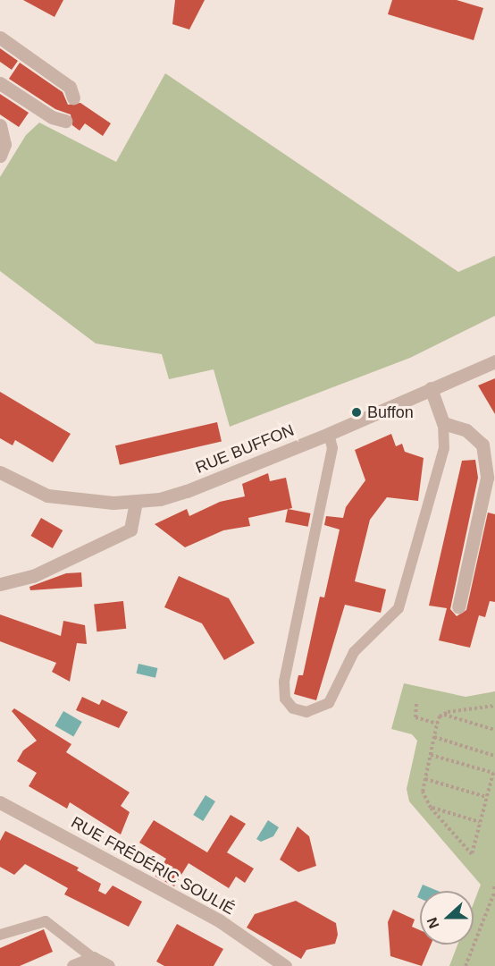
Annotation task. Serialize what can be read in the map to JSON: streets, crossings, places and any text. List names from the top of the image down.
{
  "streets": {
    "street": ["RUE BUFFON", "RUE FRÉDÉRIC SOULIÉ"]
  },
  "places": ["Buffon"],
  "north": "left"
}
